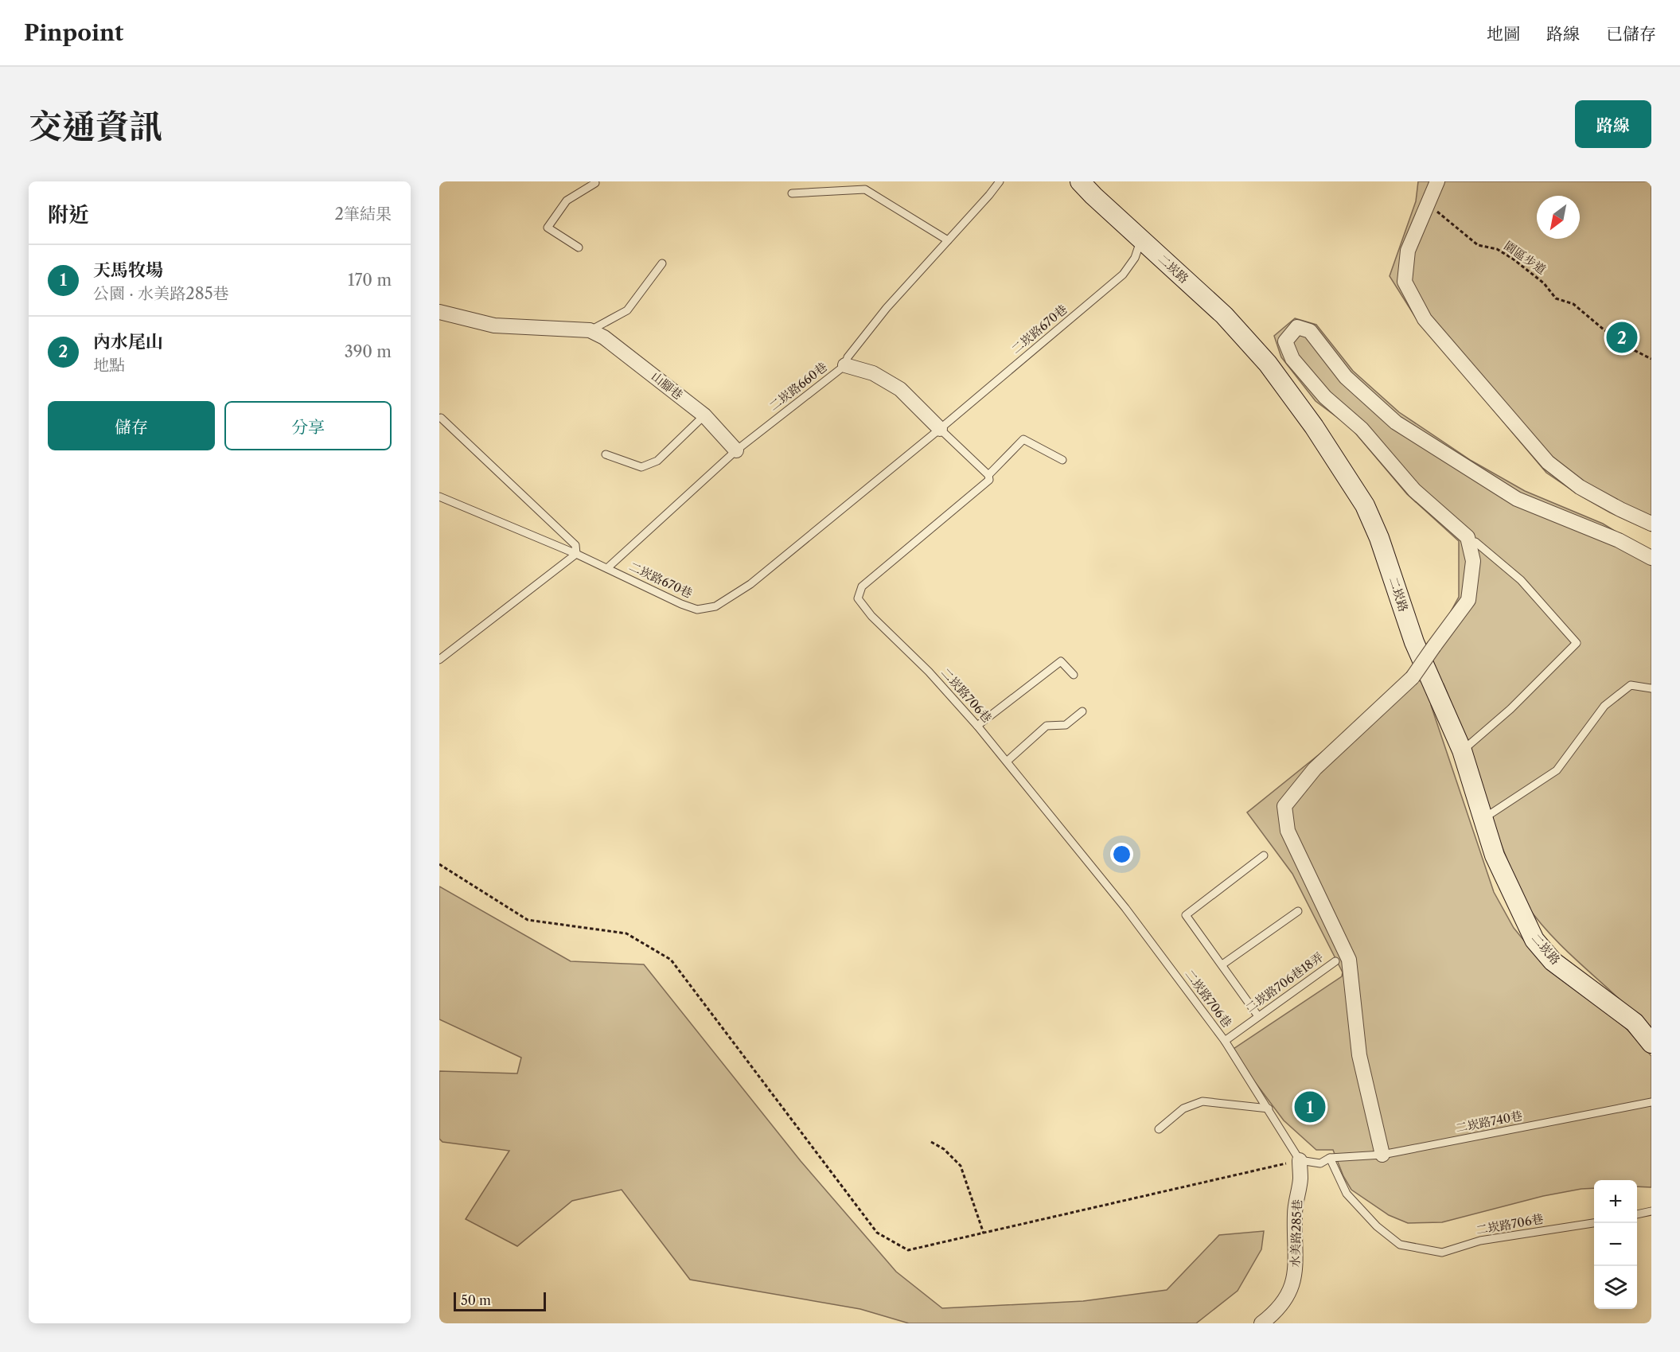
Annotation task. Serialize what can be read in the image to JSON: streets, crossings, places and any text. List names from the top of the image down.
{
  "streets": {
    "street": ["二崁路", "山腳巷", "水美路285巷"],
    "lane": [
      "二崁路670巷",
      "二崁路660巷",
      "二崁路706巷",
      "二崁路706巷18弄",
      "二崁路740巷"
    ],
    "path": ["園區步道"]
  },
  "crossings": [
    ["二崁路", "二崁路670巷"],
    ["二崁路670巷", "二崁路660巷"],
    ["山腳巷", "二崁路660巷"],
    ["二崁路706巷", "二崁路706巷18弄"],
    ["二崁路706巷", "二崁路740巷"],
    ["二崁路706巷", "水美路285巷"]
  ],
  "scale_bar": "50 m",
  "north": "bottom left",
  "page": {
    "header": "Pinpoint",
    "nav": ["地圖", "路線", "已儲存"],
    "title": "交通資訊",
    "buttons": [
      "路線",
      ["儲存", "分享"]
    ],
    "heading": ["附近", "2筆結果"],
    "list": [
      {
        "mark": "1",
        "name": "天馬牧場",
        "note": "公園 · 水美路285巷",
        "value": "170 m"
      },
      {
        "mark": "2",
        "name": "內水尾山",
        "note": "地點",
        "value": "390 m"
      }
    ],
    "pins": ["2", "1"],
    "map_buttons": ["+", "−"],
    "scale": "50 m"
  }
}
